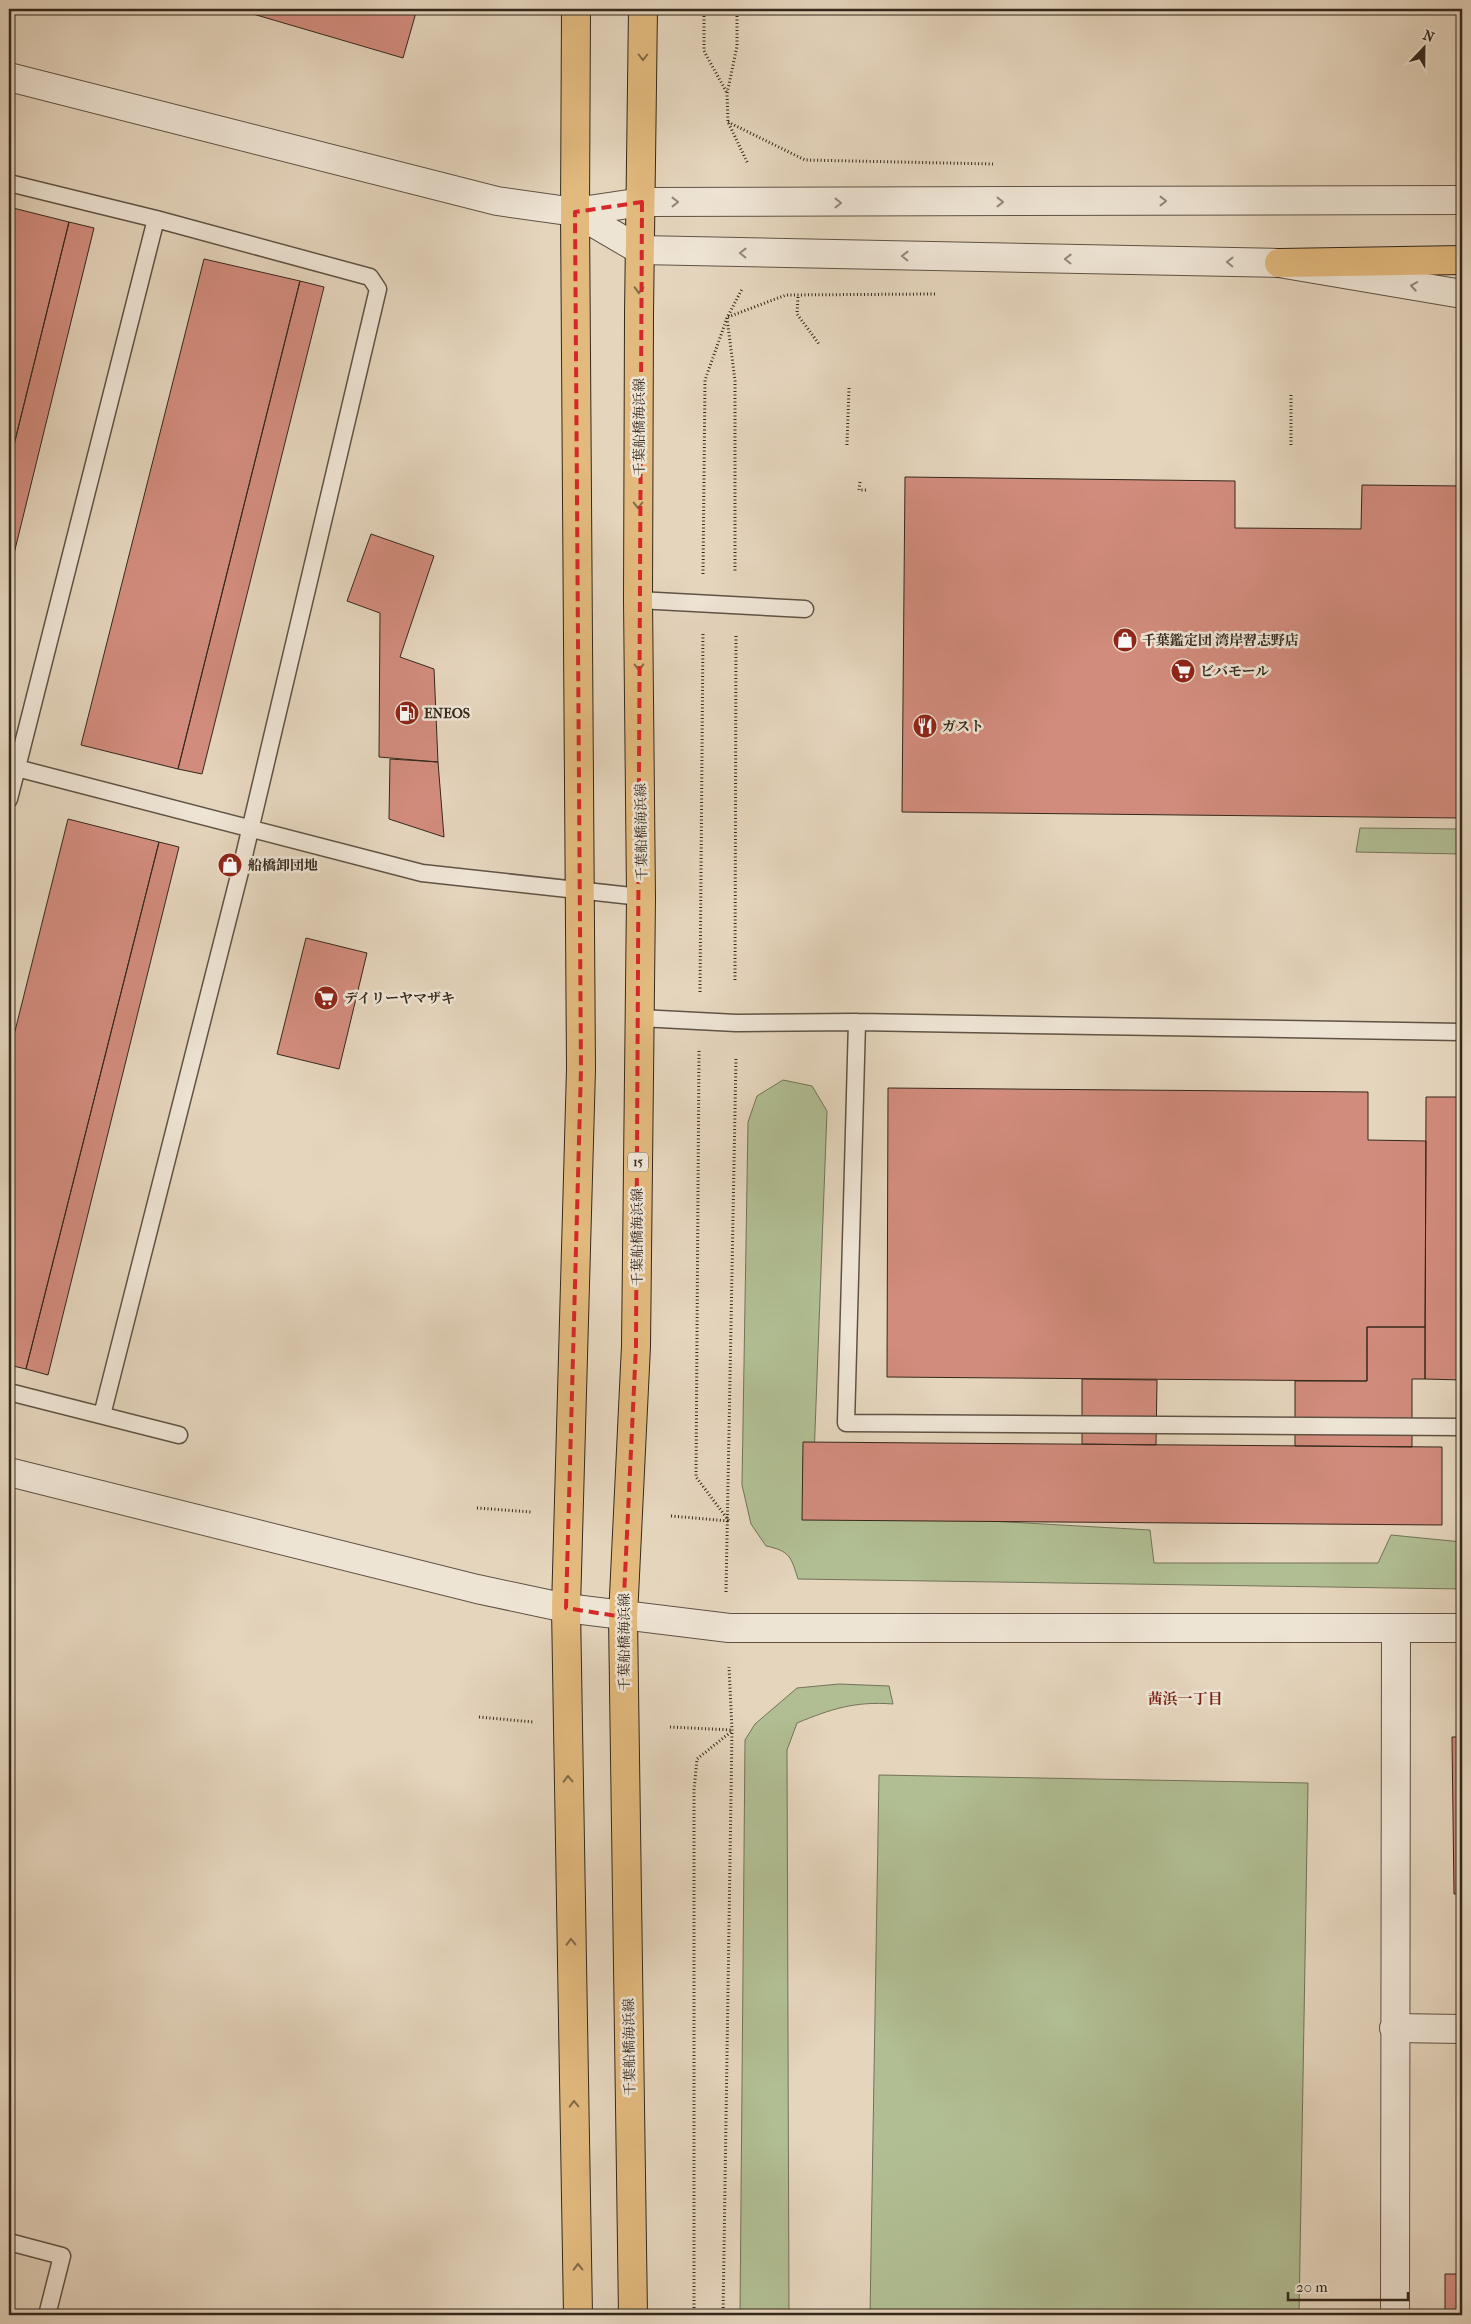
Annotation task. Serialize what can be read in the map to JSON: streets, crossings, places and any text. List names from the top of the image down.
{
  "streets": {
    "main road": ["千葉船橋海浜線", "15"]
  },
  "districts": ["茜浜一丁目"],
  "places": {
    "shop": ["千葉鑑定団 湾岸習志野店", "船橋卸団地"],
    "supermarket": ["ビバモール", "デイリーヤマザキ"],
    "fuel station": ["ENEOS"],
    "restaurant": ["ガスト"]
  },
  "scale_bar": "20 m",
  "north": "top"
}
